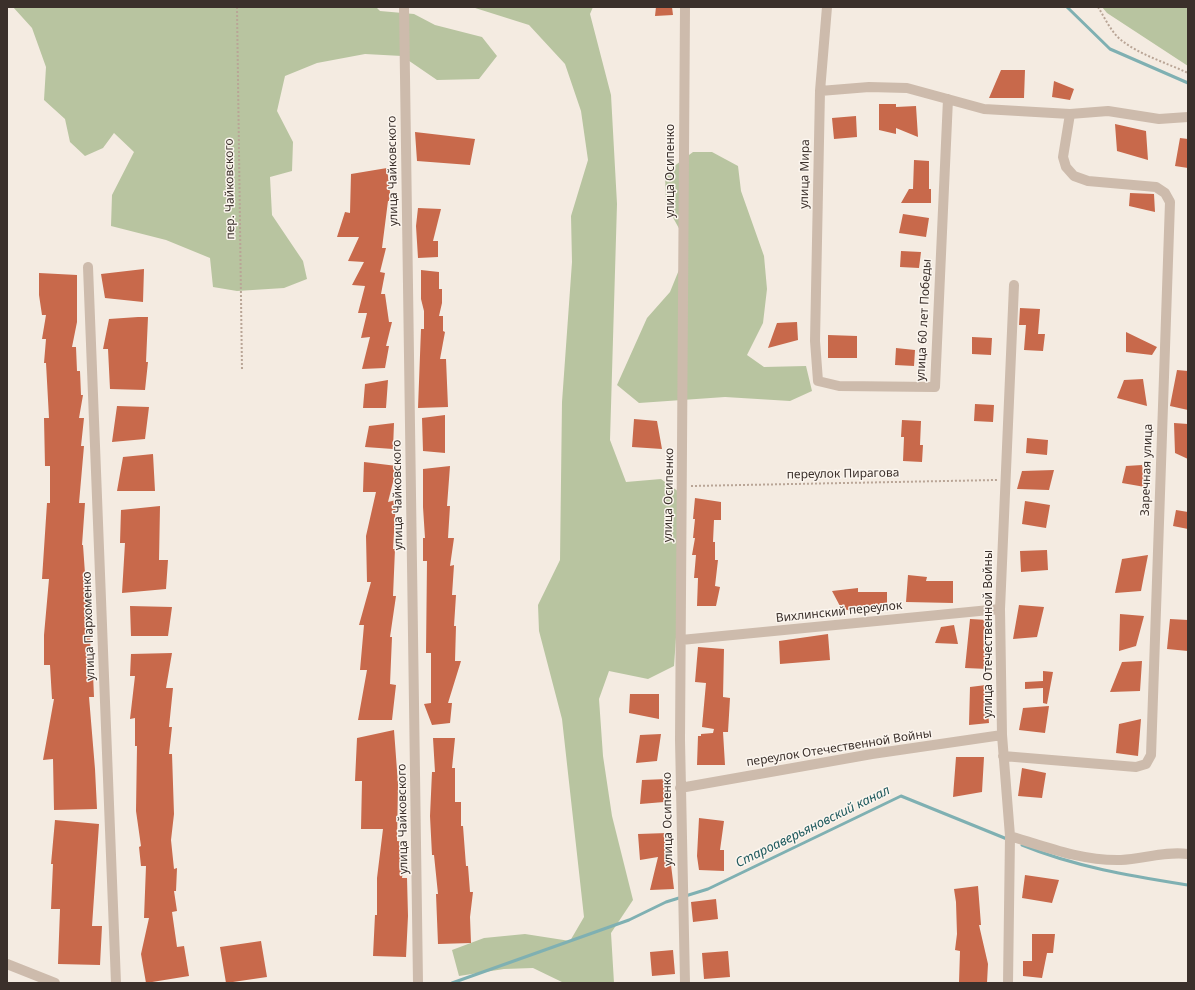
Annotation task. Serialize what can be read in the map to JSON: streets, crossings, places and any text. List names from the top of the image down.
{
  "streets": {
    "street": [
      "улица Чайковского",
      "улица Осипенко",
      "улица Мира",
      "улица 60 лет Победы",
      "Заречная улица",
      "Вихлинский переулок",
      "улица Пархоменко",
      "улица Отечественной Войны",
      "переулок Отечественной Войны"
    ],
    "path": ["пер. Чайковского", "переулок Пирагова"]
  },
  "crossings": [
    ["улица Осипенко", "переулок Пирагова"],
    ["улица Осипенко", "Вихлинский переулок"],
    ["улица Осипенко", "переулок Отечественной Войны"],
    ["улица Мира", "улица 60 лет Победы"],
    ["Заречная улица", "улица Отечественной Войны"],
    ["переулок Пирагова", "улица Отечественной Войны"],
    ["Вихлинский переулок", "улица Отечественной Войны"],
    ["улица Отечественной Войны", "переулок Отечественной Войны"]
  ],
  "water": ["Староаверьяновский канал"]
}
